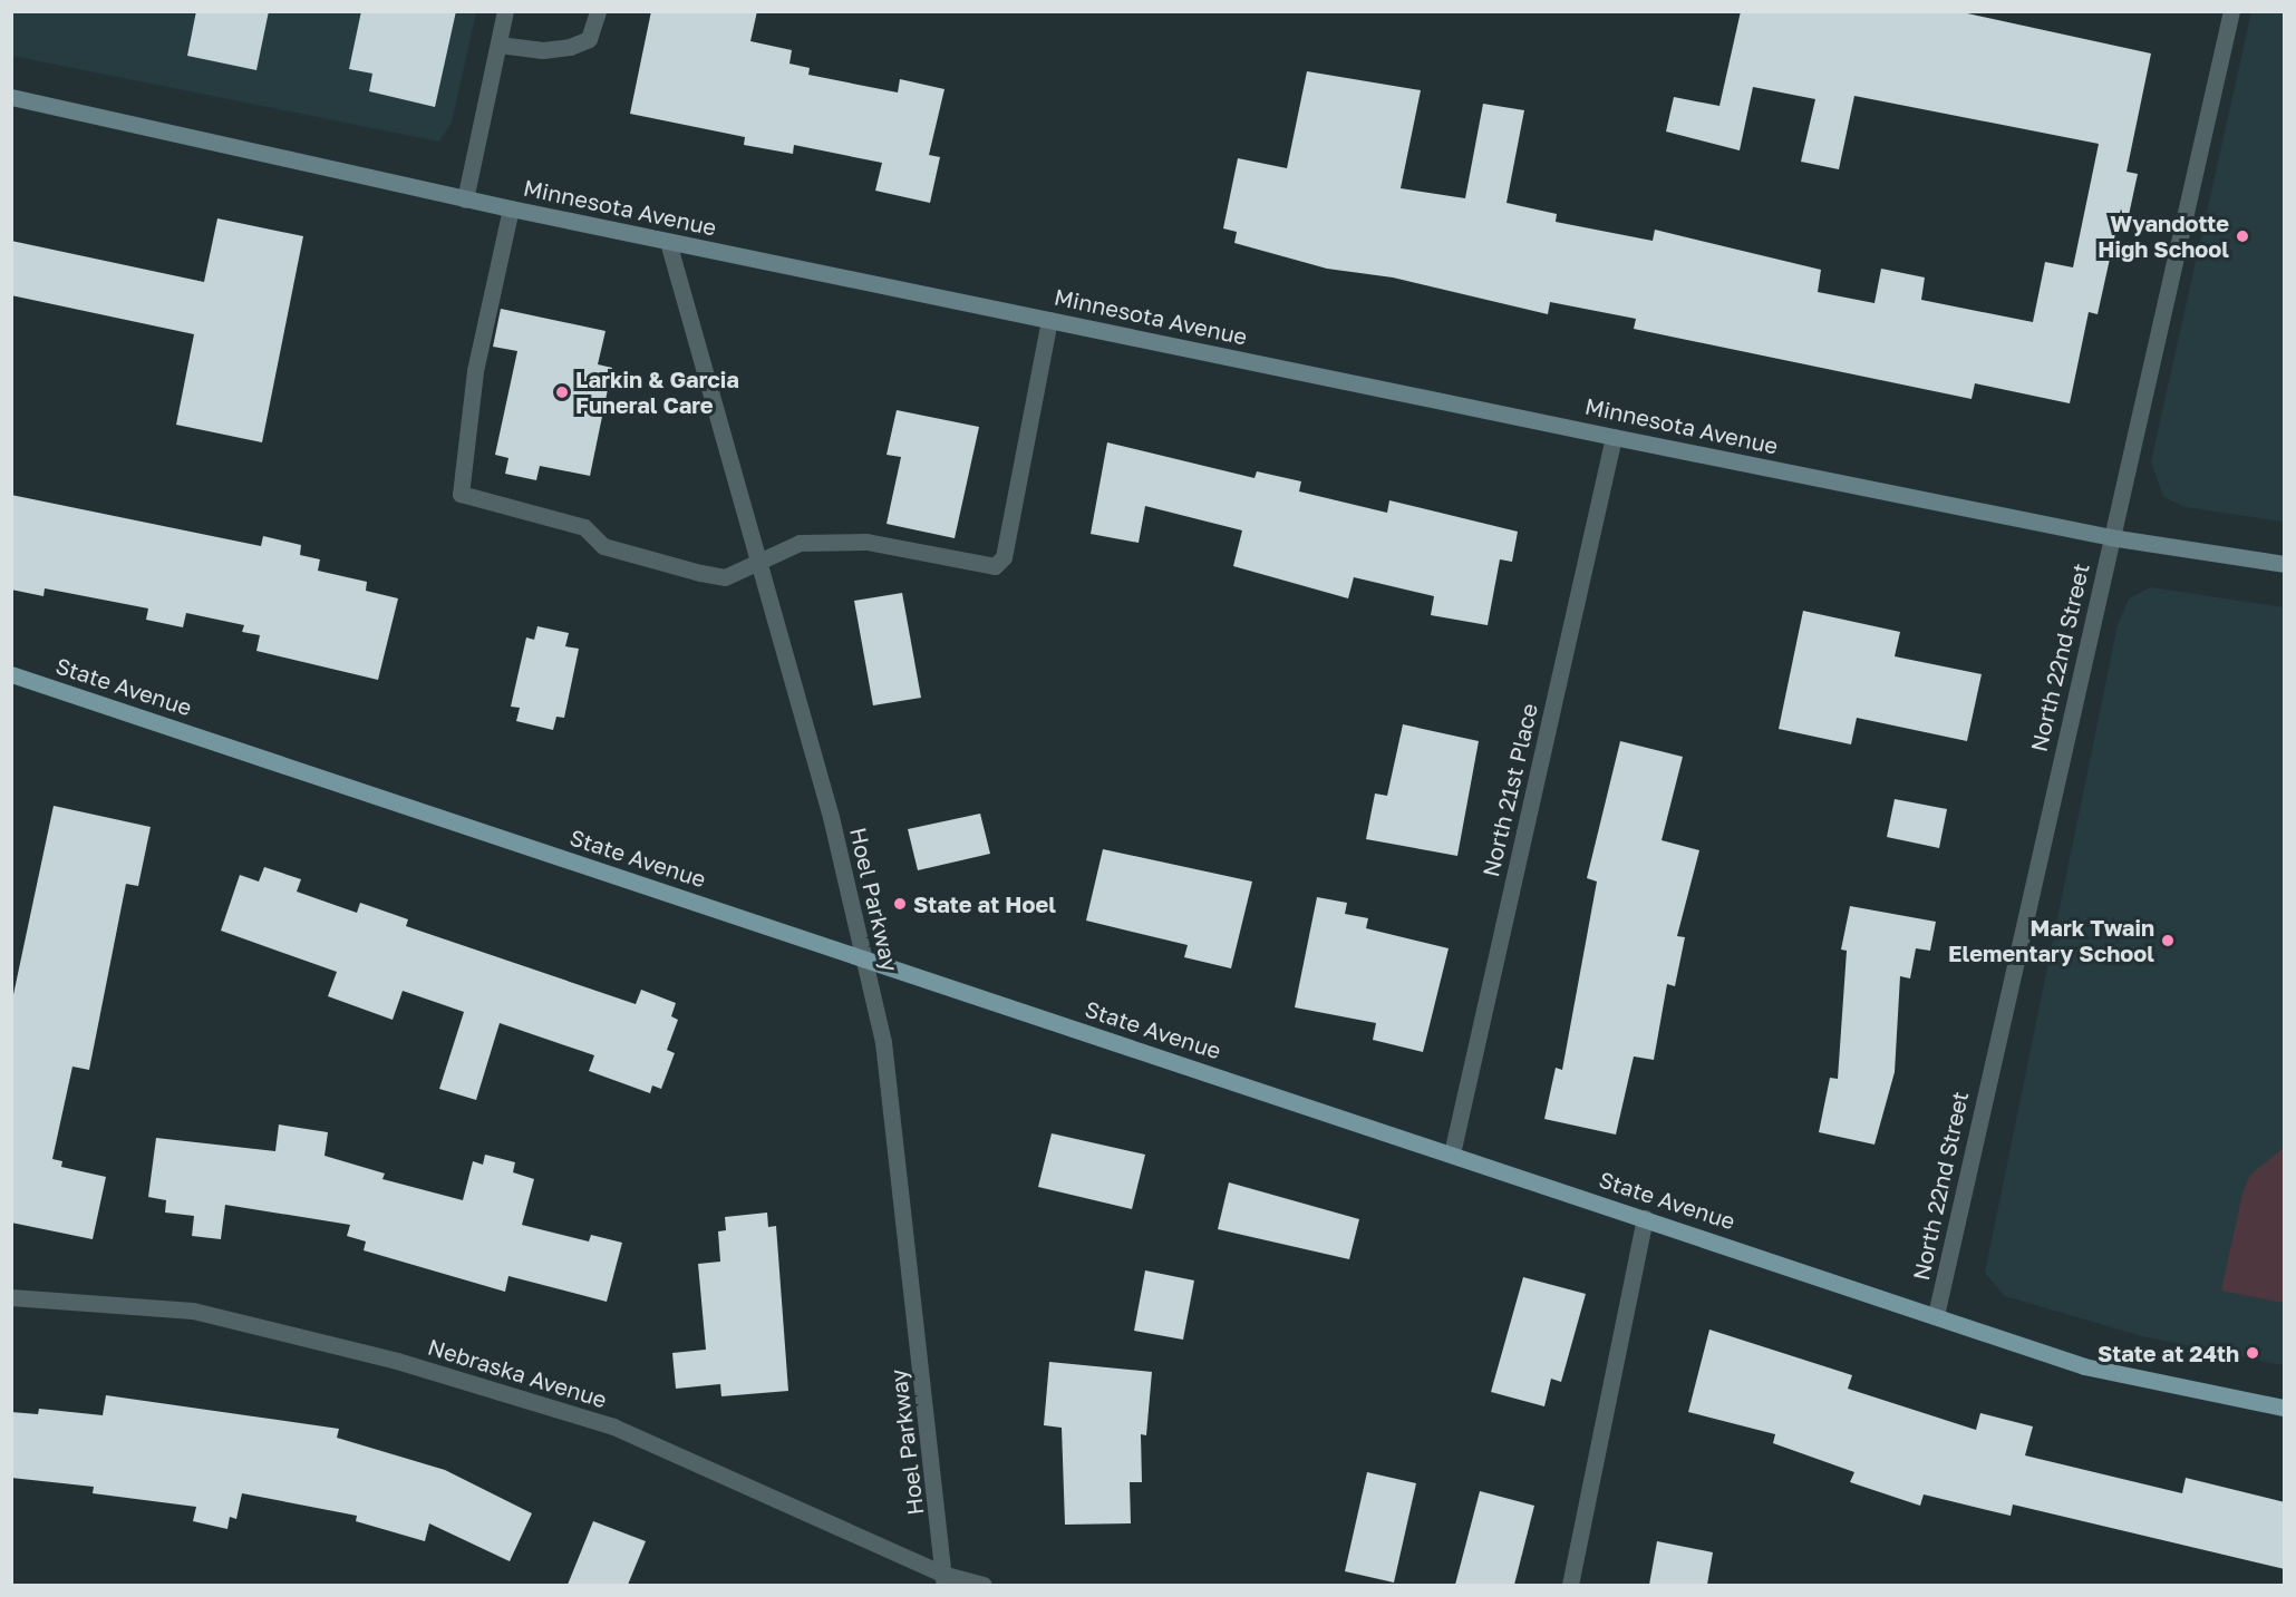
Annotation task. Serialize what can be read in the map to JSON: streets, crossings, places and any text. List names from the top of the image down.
{
  "streets": {
    "main road": ["Minnesota Avenue", "State Avenue"],
    "street": [
      "North 22nd Street",
      "North 21st Place",
      "Hoel Parkway",
      "Nebraska Avenue"
    ]
  },
  "crossings": [
    ["Minnesota Avenue", "North 22nd Street"],
    ["Minnesota Avenue", "North 21st Place"],
    ["Minnesota Avenue", "Hoel Parkway"],
    ["North 22nd Street", "State Avenue"],
    ["State Avenue", "North 21st Place"],
    ["State Avenue", "Hoel Parkway"],
    ["Hoel Parkway", "Nebraska Avenue"]
  ],
  "places": [
    "Wyandotte High School",
    "Larkin & Garcia Funeral Care",
    "State at Hoel",
    "Mark Twain Elementary School",
    "State at 24th"
  ]
}
